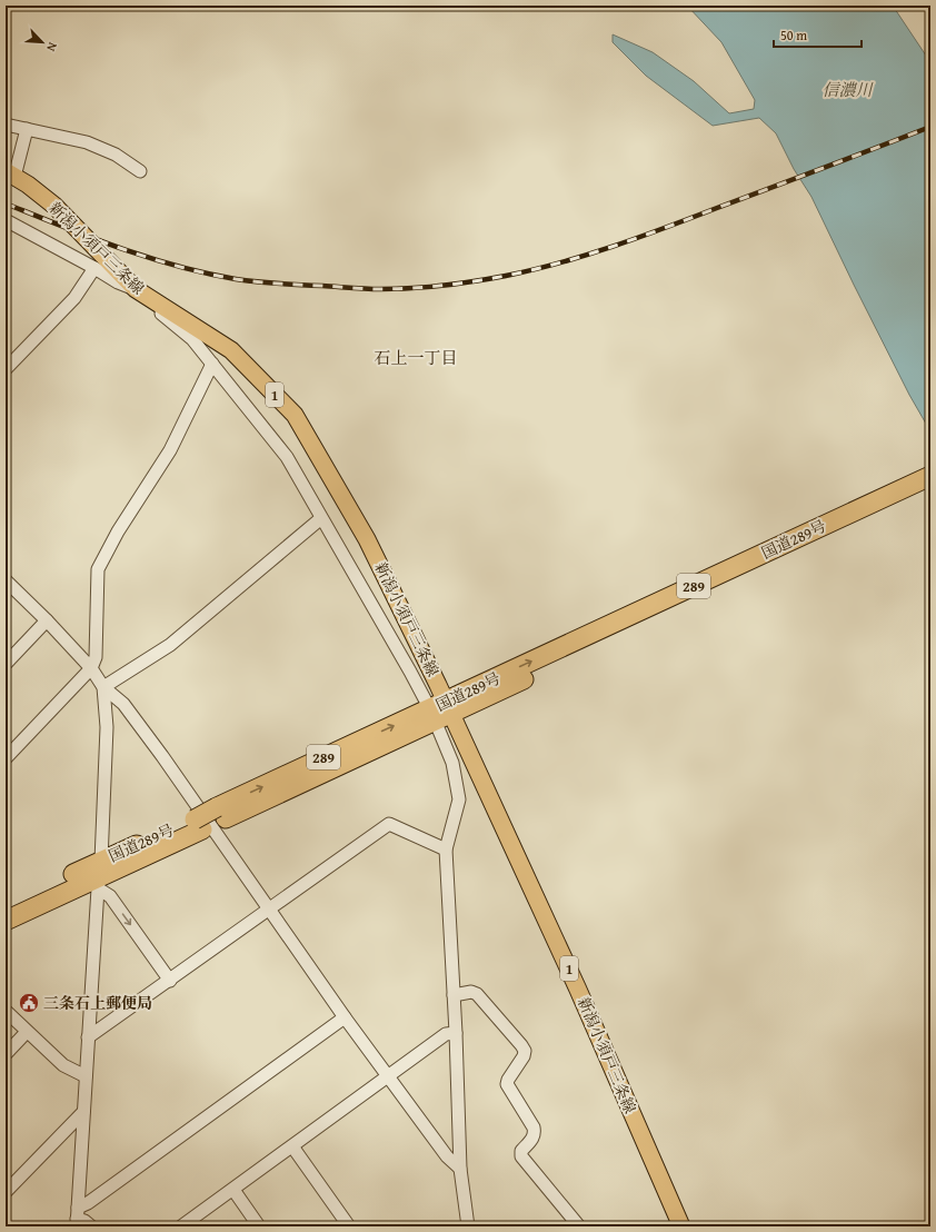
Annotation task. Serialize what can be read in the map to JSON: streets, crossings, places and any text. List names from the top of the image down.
{
  "streets": {
    "highway": ["国道289号", "289"],
    "main road": ["新潟小須戸三条線", "1"]
  },
  "crossings": [
    ["新潟小須戸三条線", "国道289号"]
  ],
  "districts": ["石上一丁目"],
  "water": ["信濃川"],
  "places": {
    "public building": ["三条石上郵便局"]
  },
  "scale_bar": "50 m",
  "north": "bottom right"
}
